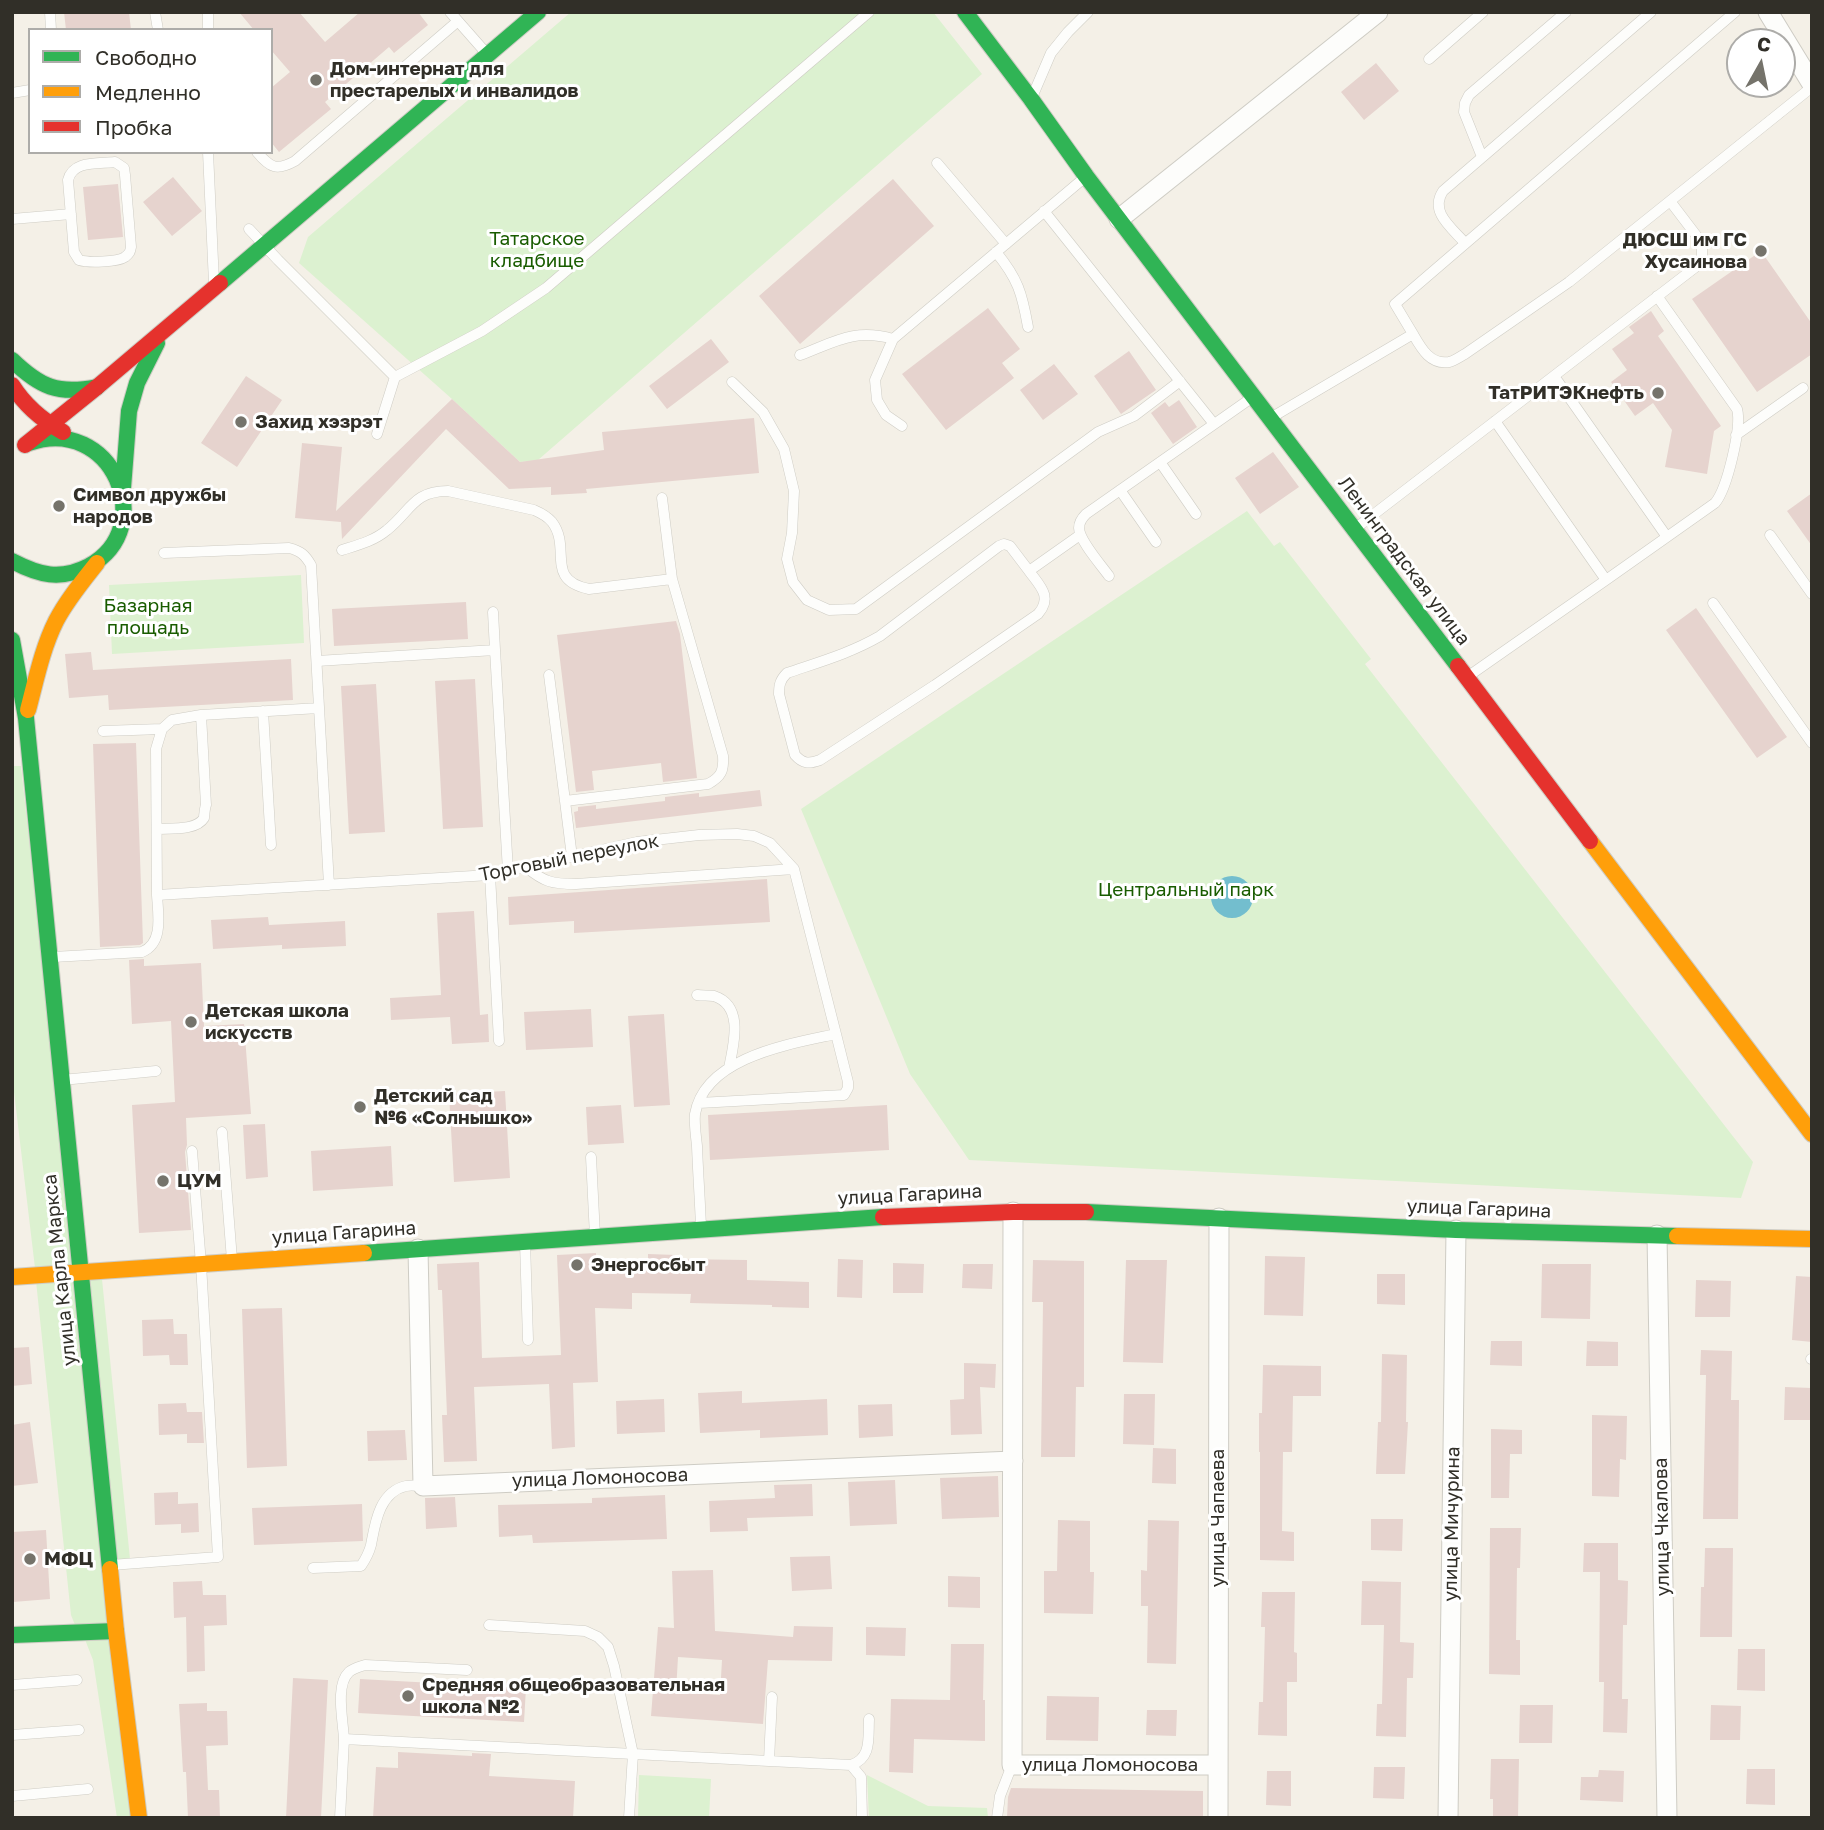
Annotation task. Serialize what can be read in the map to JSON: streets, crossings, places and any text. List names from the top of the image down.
{
  "streets": {
    "street": [
      "Ленинградская улица",
      "улица Гагарина",
      "улица Карла Маркса",
      "улица Ломоносова",
      "улица Чапаева",
      "улица Мичурина",
      "улица Чкалова"
    ],
    "lane": ["Торговый переулок"]
  },
  "crossings": [
    ["улица Гагарина", "улица Карла Маркса"],
    ["улица Гагарина", "улица Ломоносова"],
    ["улица Гагарина", "улица Чапаева"],
    ["улица Гагарина", "улица Мичурина"],
    ["улица Гагарина", "улица Чкалова"],
    ["улица Ломоносова", "улица Чапаева"]
  ],
  "parks": ["Татарское кладбище", "Базарная площадь", "Центральный парк"],
  "places": [
    "Дом-интернат для престарелых и инвалидов",
    "ДЮСШ им ГС Хусаинова",
    "ТатРИТЭКнефть",
    "Захид хэзрэт",
    "Символ дружбы народов",
    "Детская школа искусств",
    "Детский сад №6 «Солнышко»",
    "ЦУМ",
    "Энергосбыт",
    "МФЦ",
    "Средняя общеобразовательная школа №2"
  ],
  "legend": ["Свободно", "Медленно", "Пробка"],
  "north": "top"
}
